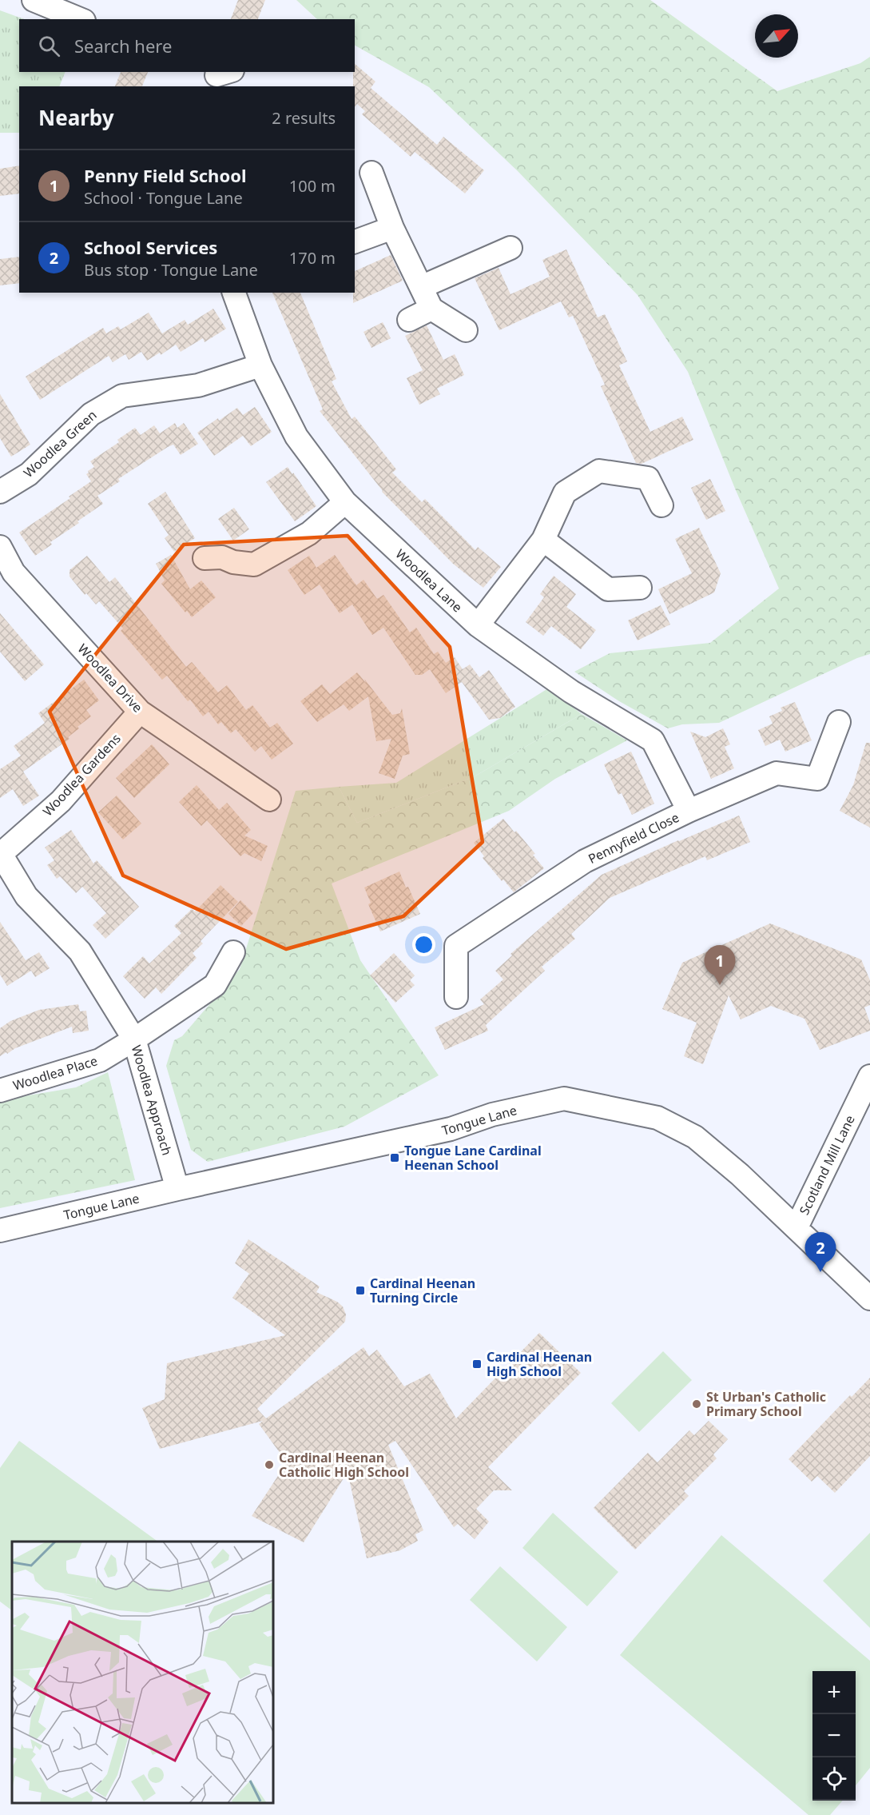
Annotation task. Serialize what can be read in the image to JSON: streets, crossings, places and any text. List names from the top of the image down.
{
  "streets": {
    "street": [
      "Woodlea Green",
      "Woodlea Lane",
      "Woodlea Drive",
      "Woodlea Gardens",
      "Pennyfield Close",
      "Woodlea Place",
      "Woodlea Approach",
      "Tongue Lane",
      "Scotland Mill Lane"
    ]
  },
  "crossings": [
    ["Woodlea Green", "Woodlea Lane"],
    ["Woodlea Lane", "Pennyfield Close"],
    ["Woodlea Drive", "Woodlea Gardens"],
    ["Woodlea Gardens", "Woodlea Approach"],
    ["Woodlea Place", "Woodlea Approach"],
    ["Woodlea Approach", "Tongue Lane"],
    ["Tongue Lane", "Scotland Mill Lane"]
  ],
  "places": {
    "transit": ["Tongue Lane Cardinal Heenan School", "Cardinal Heenan Turning Circle", "Cardinal Heenan High School"],
    "other": ["St Urban's Catholic Primary School", "Cardinal Heenan Catholic High School"]
  },
  "north": "top right",
  "page": {
    "search": "Search here",
    "heading": ["Nearby", "2 results"],
    "list": [
      {
        "mark": "1",
        "name": "Penny Field School",
        "note": "School · Tongue Lane",
        "value": "100 m"
      },
      {
        "mark": "2",
        "name": "School Services",
        "note": "Bus stop · Tongue Lane",
        "value": "170 m"
      }
    ],
    "pins": ["1", "2"],
    "map_buttons": ["+", "−"]
  }
}
